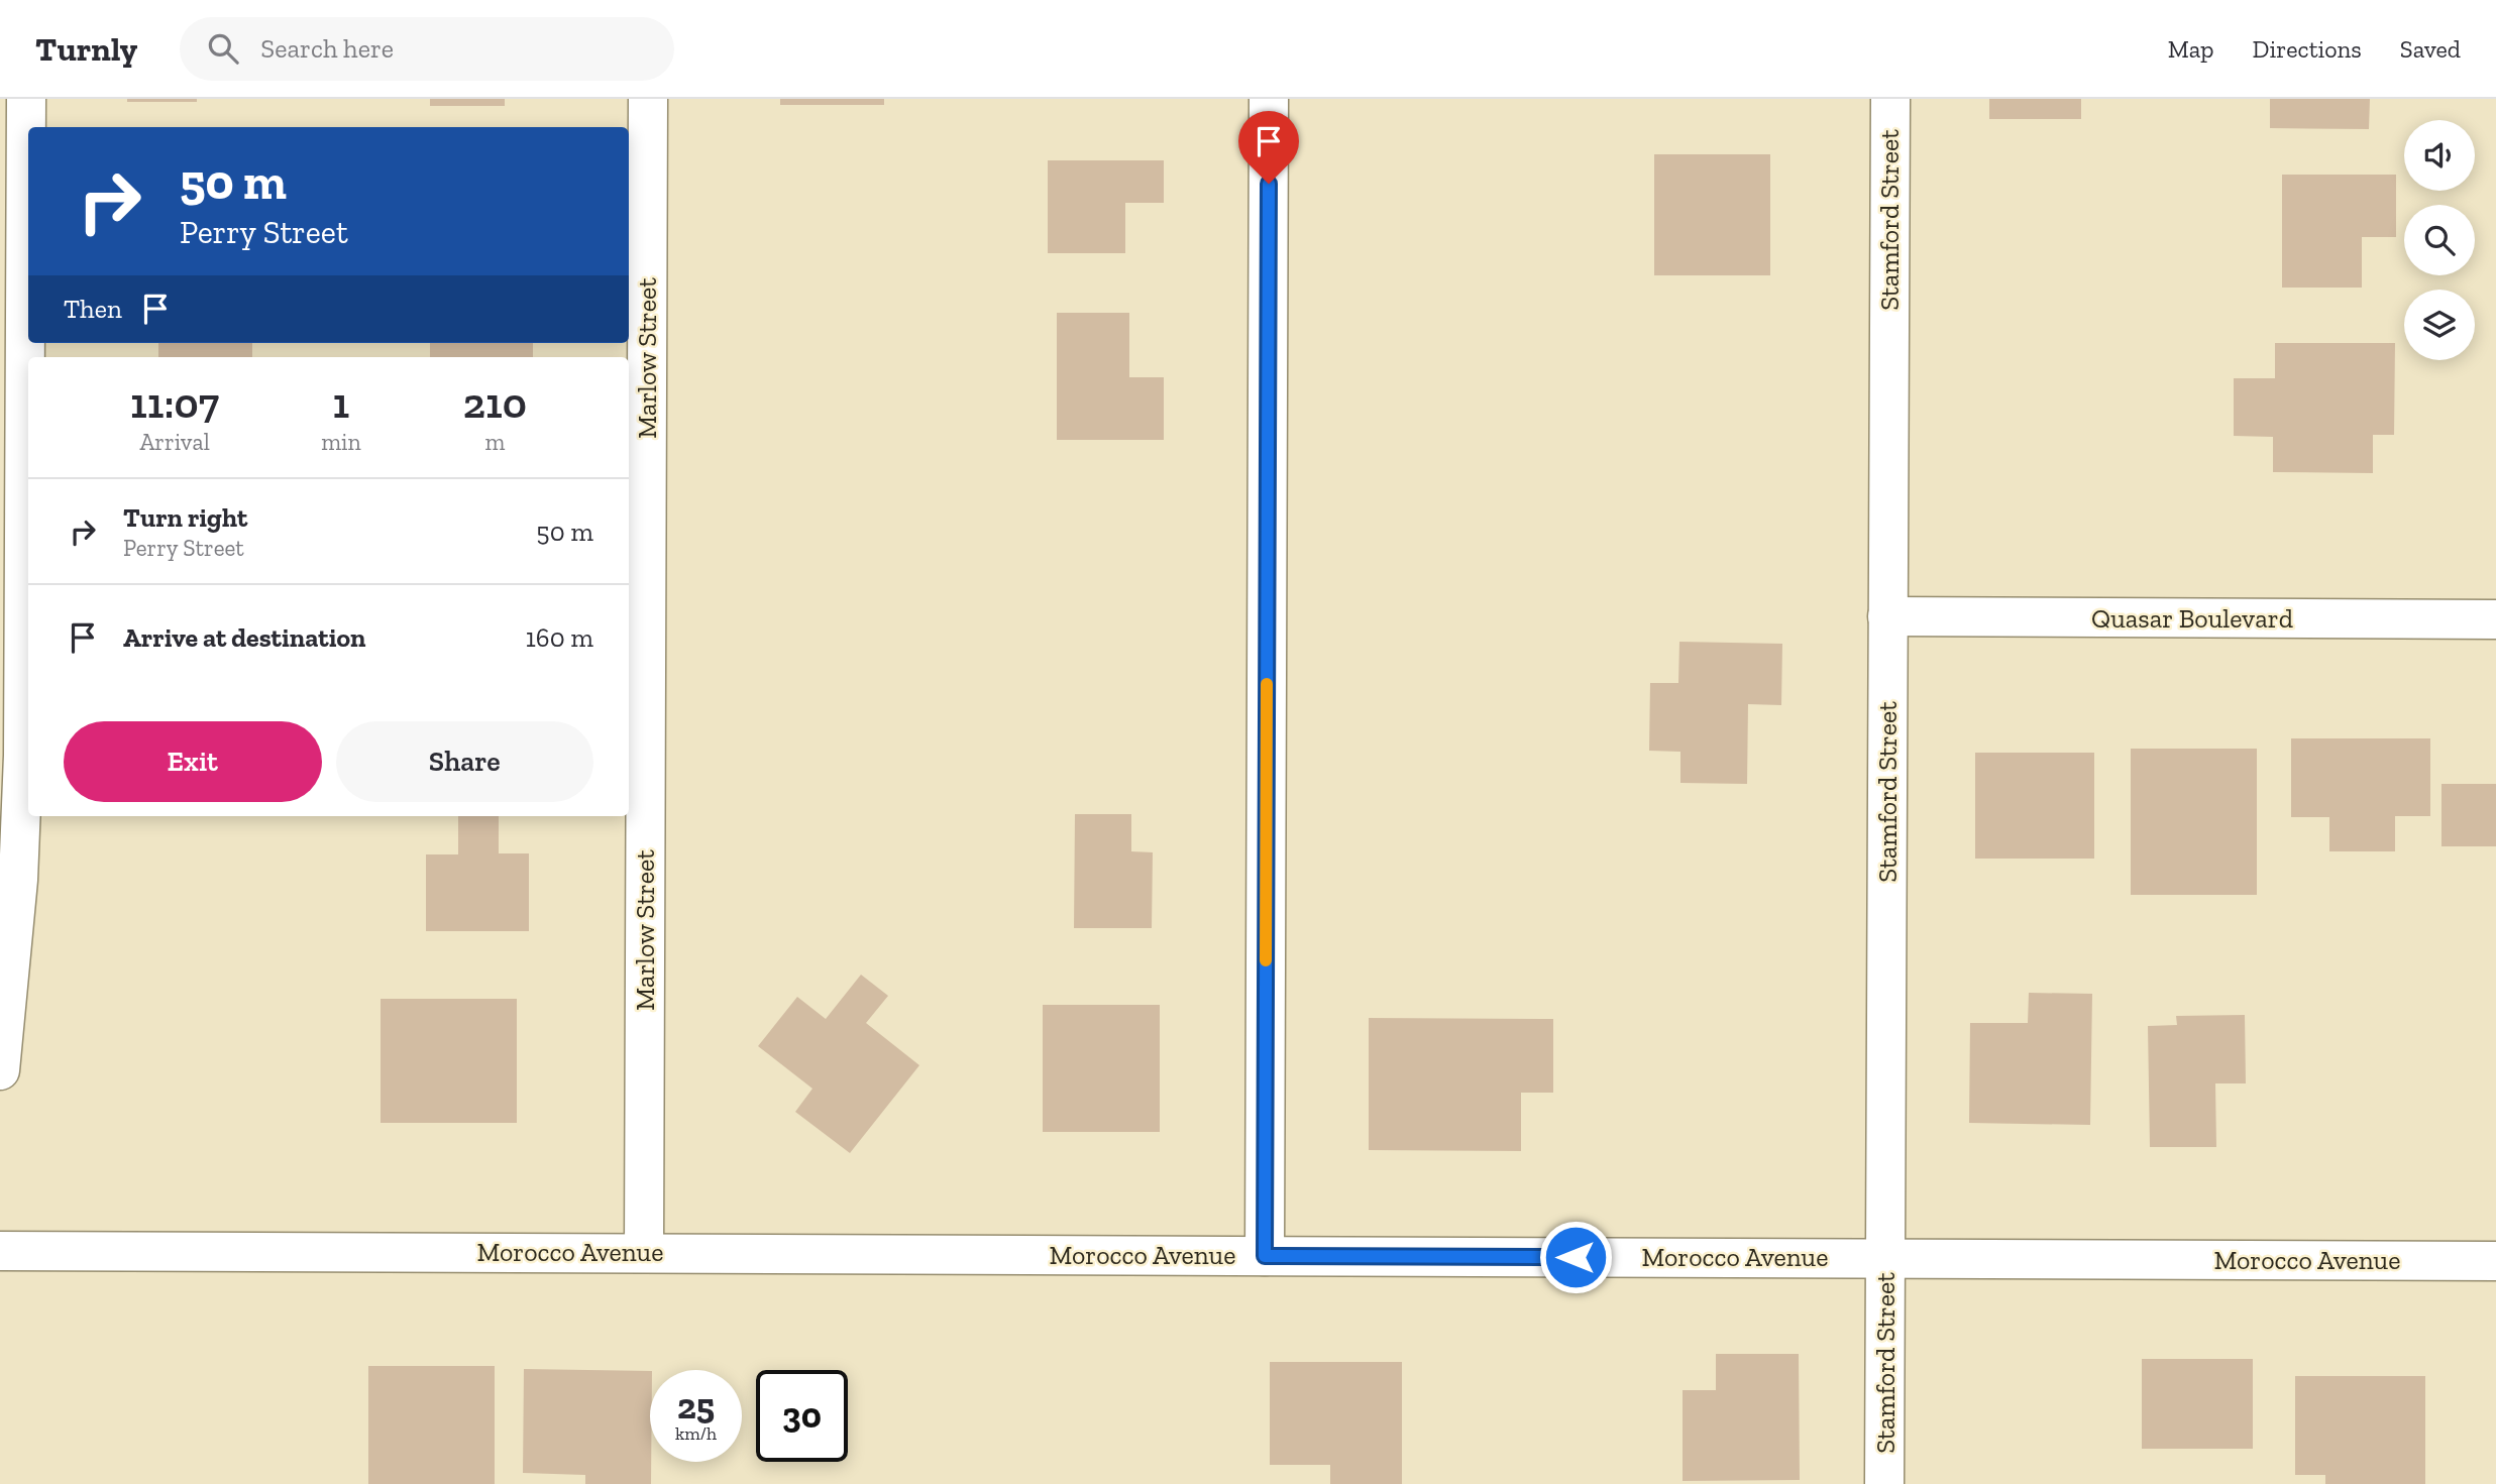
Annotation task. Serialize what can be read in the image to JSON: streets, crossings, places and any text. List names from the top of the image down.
{
  "streets": {
    "street": [
      "Stamford Street",
      "Marlow Street",
      "Quasar Boulevard",
      "Morocco Avenue"
    ]
  },
  "crossings": [
    ["Stamford Street", "Quasar Boulevard"],
    ["Stamford Street", "Morocco Avenue"],
    ["Marlow Street", "Morocco Avenue"]
  ],
  "page": {
    "header": "Turnly",
    "search": "Search here",
    "nav": ["Map", "Directions", "Saved"],
    "turn": ["50 m", "Perry Street"],
    "then": "Then",
    "eta": [
      "11:07",
      "Arrival",
      "1",
      "min",
      "210",
      "m"
    ],
    "list": [
      {
        "name": "Turn right",
        "note": "Perry Street",
        "value": "50 m"
      },
      {
        "name": "Arrive at destination",
        "value": "160 m"
      }
    ],
    "buttons": ["Exit", "Share"],
    "speed": "25 km/h",
    "limit": "30"
  }
}
